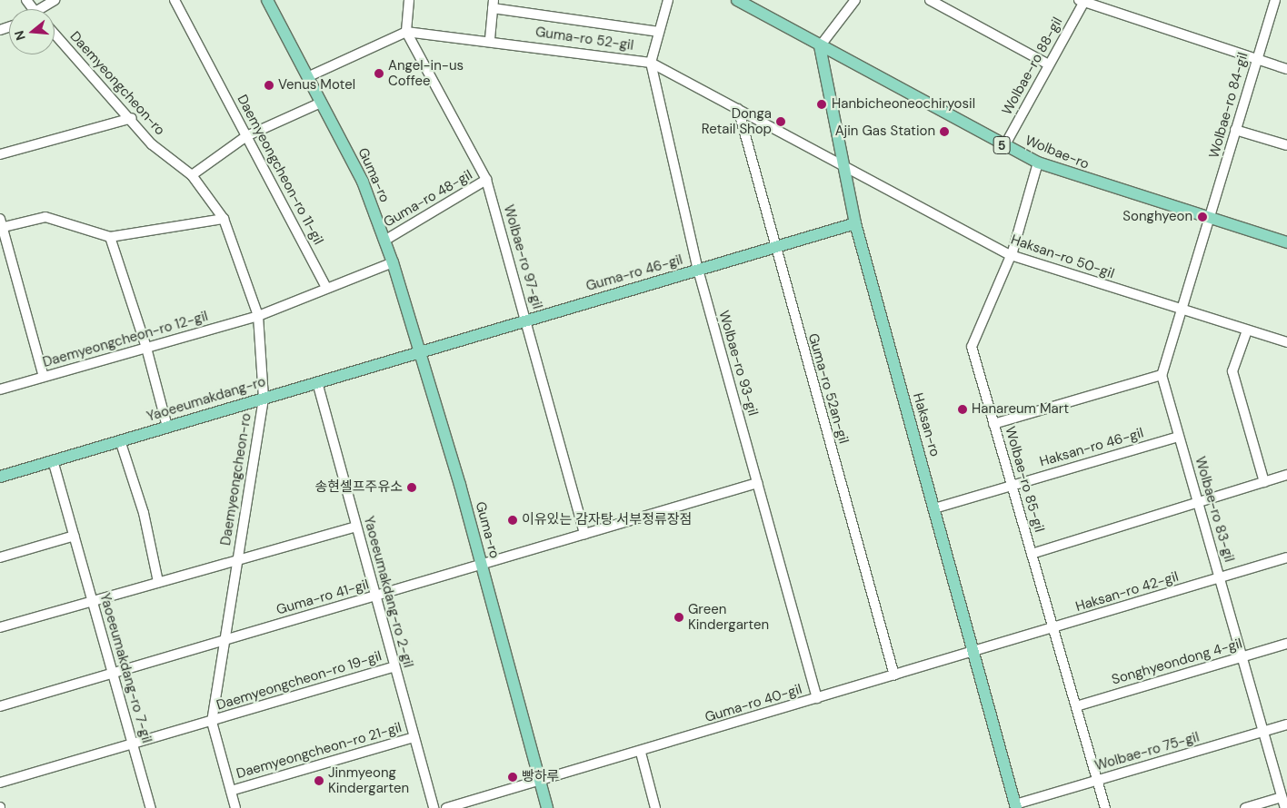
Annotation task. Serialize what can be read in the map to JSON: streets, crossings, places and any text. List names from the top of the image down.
{
  "streets": {
    "main road": [
      "5",
      "Wolbae-ro",
      "Guma-ro",
      "Guma-ro 46-gil",
      "Yaoeeumakdang-ro",
      "Haksan-ro"
    ],
    "street": [
      "Guma-ro 52-gil",
      "Wolbae-ro 88-gil",
      "Daemyeongcheon-ro",
      "Wolbae-ro 84-gil",
      "Daemyeongcheon-ro 11-gil",
      "Guma-ro 48-gil",
      "Wolbae-ro 97-gil",
      "Haksan-ro 50-gil",
      "Daemyeongcheon-ro 12-gil",
      "Wolbae-ro 93-gil",
      "Guma-ro 52an-gil",
      "Haksan-ro 46-gil",
      "Wolbae-ro 85-gil",
      "Wolbae-ro 83-gil",
      "Yaoeeumakdang-ro 2-gil",
      "Haksan-ro 42-gil",
      "Guma-ro 41-gil",
      "Songhyeondong 4-gil",
      "Yaoeeumakdang-ro 7-gil",
      "Daemyeongcheon-ro 19-gil",
      "Guma-ro 40-gil",
      "Daemyeongcheon-ro 21-gil",
      "Wolbae-ro 75-gil"
    ]
  },
  "crossings": [
    ["Guma-ro 52-gil", "Wolbae-ro 97-gil"],
    ["Guma-ro 52-gil", "Haksan-ro 50-gil"],
    ["Guma-ro 52-gil", "Wolbae-ro 93-gil"],
    ["Guma-ro 52-gil", "Guma-ro 52an-gil"],
    ["Guma-ro 52-gil", "Haksan-ro"],
    ["Wolbae-ro 88-gil", "Wolbae-ro"],
    ["Daemyeongcheon-ro", "Daemyeongcheon-ro 12-gil"],
    ["Daemyeongcheon-ro", "Yaoeeumakdang-ro"],
    ["Daemyeongcheon-ro", "Yaoeeumakdang-ro 2-gil"],
    ["Daemyeongcheon-ro", "Guma-ro 41-gil"],
    ["Daemyeongcheon-ro", "Daemyeongcheon-ro 19-gil"],
    ["Daemyeongcheon-ro", "Daemyeongcheon-ro 21-gil"],
    ["Wolbae-ro 84-gil", "Wolbae-ro"],
    ["Wolbae-ro", "Haksan-ro"],
    ["Wolbae-ro", "Wolbae-ro 85-gil"],
    ["Guma-ro", "Guma-ro 48-gil"],
    ["Guma-ro", "Guma-ro 46-gil"],
    ["Guma-ro", "Yaoeeumakdang-ro"],
    ["Guma-ro", "Guma-ro 41-gil"],
    ["Guma-ro", "Guma-ro 40-gil"],
    ["Guma-ro 48-gil", "Wolbae-ro 97-gil"],
    ["Wolbae-ro 97-gil", "Guma-ro 46-gil"],
    ["Wolbae-ro 97-gil", "Guma-ro 41-gil"],
    ["Haksan-ro 50-gil", "Haksan-ro"],
    ["Haksan-ro 50-gil", "Wolbae-ro 85-gil"],
    ["Guma-ro 46-gil", "Wolbae-ro 93-gil"],
    ["Guma-ro 46-gil", "Guma-ro 52an-gil"],
    ["Guma-ro 46-gil", "Yaoeeumakdang-ro"],
    ["Guma-ro 46-gil", "Haksan-ro"],
    ["Wolbae-ro 93-gil", "Guma-ro 41-gil"],
    ["Wolbae-ro 93-gil", "Guma-ro 40-gil"],
    ["Guma-ro 52an-gil", "Guma-ro 40-gil"],
    ["Yaoeeumakdang-ro", "Yaoeeumakdang-ro 2-gil"],
    ["Yaoeeumakdang-ro", "Yaoeeumakdang-ro 7-gil"],
    ["Haksan-ro", "Haksan-ro 46-gil"],
    ["Haksan-ro", "Haksan-ro 42-gil"],
    ["Haksan-ro", "Guma-ro 40-gil"],
    ["Haksan-ro", "Wolbae-ro 75-gil"],
    ["Haksan-ro 46-gil", "Wolbae-ro 85-gil"],
    ["Haksan-ro 46-gil", "Wolbae-ro 83-gil"],
    ["Wolbae-ro 85-gil", "Haksan-ro 42-gil"],
    ["Wolbae-ro 85-gil", "Songhyeondong 4-gil"],
    ["Wolbae-ro 85-gil", "Wolbae-ro 75-gil"],
    ["Wolbae-ro 83-gil", "Haksan-ro 42-gil"],
    ["Wolbae-ro 83-gil", "Songhyeondong 4-gil"],
    ["Wolbae-ro 83-gil", "Wolbae-ro 75-gil"],
    ["Yaoeeumakdang-ro 2-gil", "Guma-ro 41-gil"],
    ["Yaoeeumakdang-ro 2-gil", "Daemyeongcheon-ro 19-gil"],
    ["Yaoeeumakdang-ro 2-gil", "Daemyeongcheon-ro 21-gil"],
    ["Haksan-ro 42-gil", "Guma-ro 40-gil"],
    ["Guma-ro 41-gil", "Yaoeeumakdang-ro 7-gil"],
    ["Yaoeeumakdang-ro 7-gil", "Daemyeongcheon-ro 19-gil"]
  ],
  "places": [
    "Angel-in-us Coffee",
    "Venus Motel",
    "Hanbicheoneochiryosil",
    "Donga Retail Shop",
    "Ajin Gas Station",
    "Songhyeon",
    "Hanareum Mart",
    "송현셀프주유소",
    "이유있는 감자탕 서부정류장점",
    "Green Kindergarten",
    "빵하루",
    "Jinmyeong Kindergarten"
  ],
  "north": "left"
}
